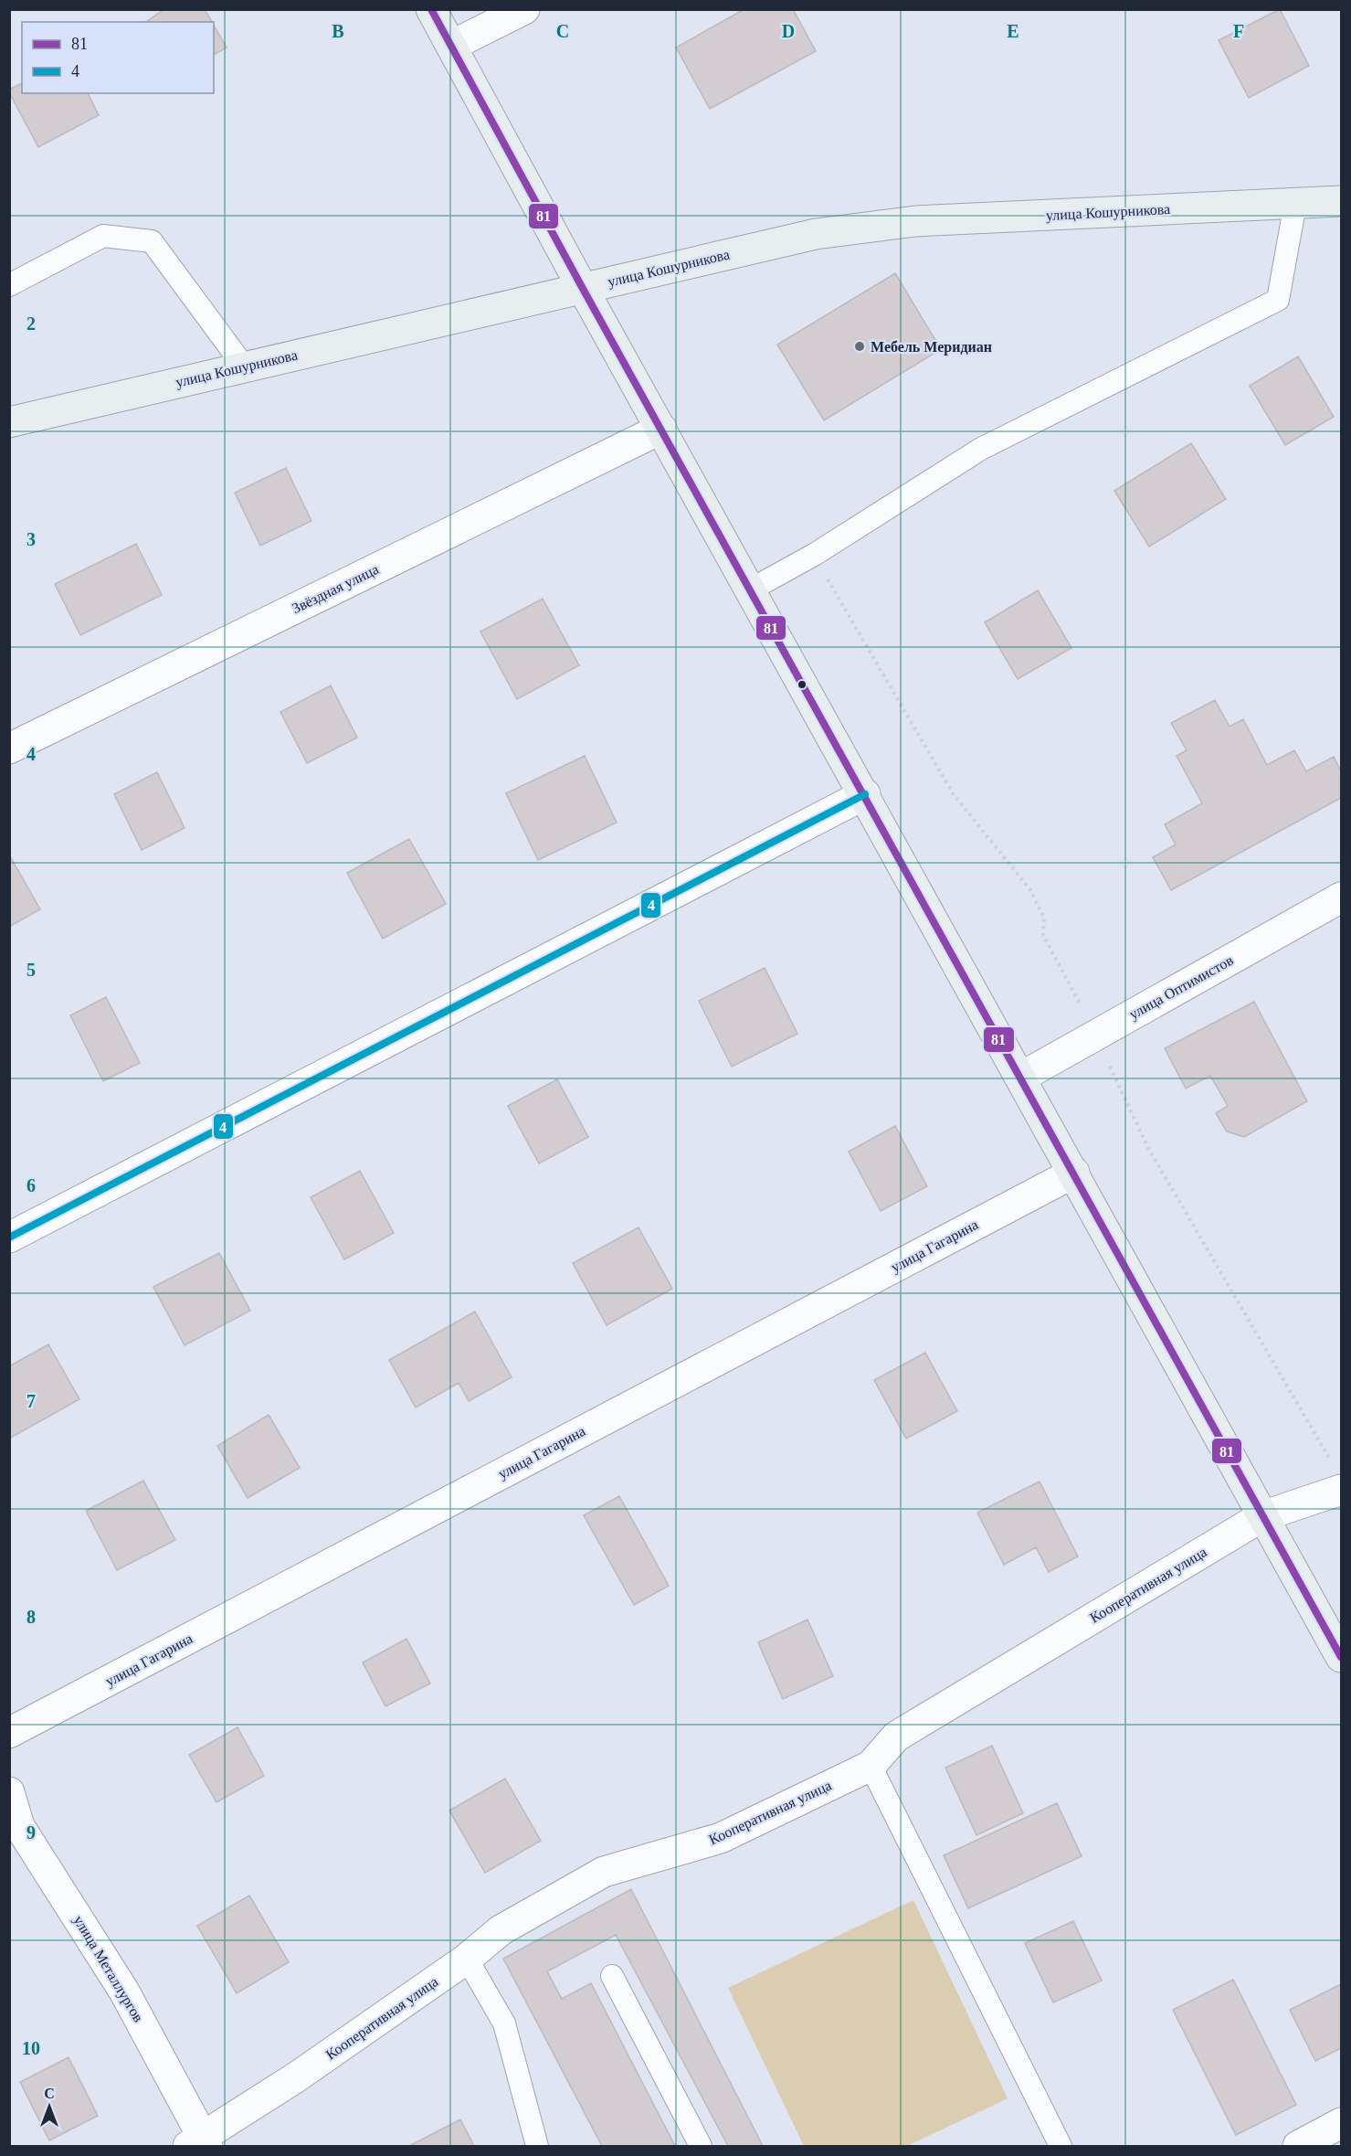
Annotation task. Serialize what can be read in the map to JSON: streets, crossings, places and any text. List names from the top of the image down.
{
  "streets": {
    "main road": ["улица Кошурникова"],
    "street": [
      "Звёздная улица",
      "улица Оптимистов",
      "улица Гагарина",
      "Кооперативная улица",
      "улица Металлургов"
    ]
  },
  "crossings": [
    ["Кооперативная улица", "улица Металлургов"]
  ],
  "places": ["Мебель Меридиан"],
  "lines": ["transit line 81", "transit line 4"],
  "legend": ["81", "4"],
  "north": "top",
  "grid": {
    "columns": [
      "B",
      "C",
      "D",
      "E",
      "F"
    ],
    "rows": [
      "2",
      "3",
      "4",
      "5",
      "6",
      "7",
      "8",
      "9",
      "10"
    ]
  }
}
